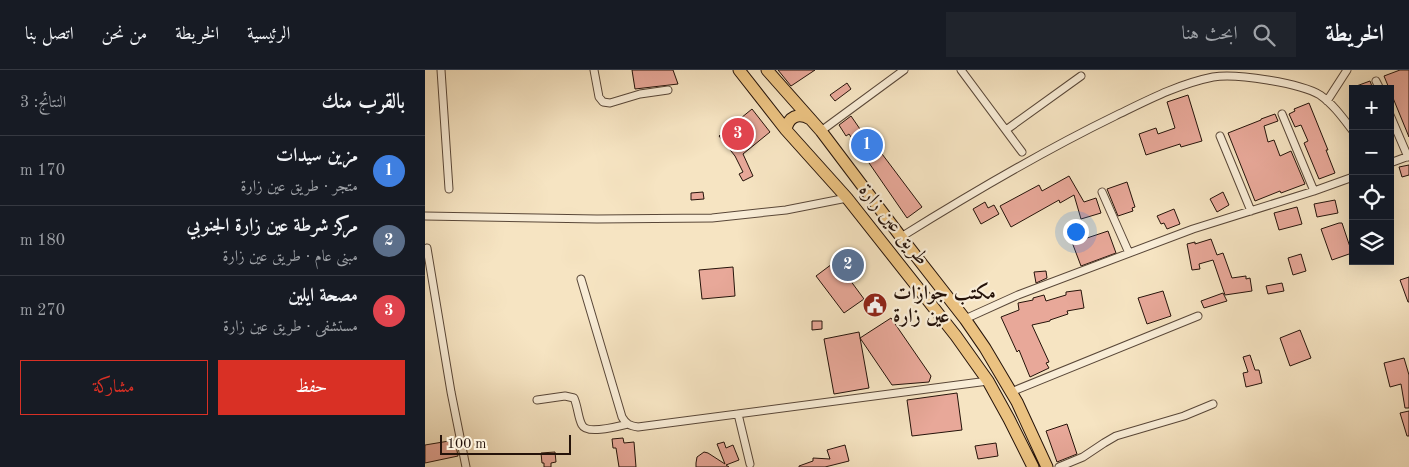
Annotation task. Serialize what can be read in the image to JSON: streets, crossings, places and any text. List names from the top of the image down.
{
  "streets": {
    "main road": ["طريق عين زارة"]
  },
  "places": {
    "public building": ["مكتب جوازات عين زارة"]
  },
  "scale_bar": "100 m",
  "page": {
    "header": "الخريطة",
    "search": "ابحث هنا",
    "nav": [
      "الرئيسية",
      "الخريطة",
      "من نحن",
      "اتصل بنا"
    ],
    "heading": ["بالقرب منك", "النتائج: 3"],
    "map_buttons": ["+", "−"],
    "pins": ["3", "1", "2"],
    "list": [
      {
        "mark": "1",
        "name": "مزين سيدات",
        "note": "متجر · طريق عين زارة",
        "value": "170 m"
      },
      {
        "mark": "2",
        "name": "مركز شرطة عين زارة الجنوبي",
        "note": "مبنى عام · طريق عين زارة",
        "value": "180 m"
      },
      {
        "mark": "3",
        "name": "مصحة ايلين",
        "note": "مستشفى · طريق عين زارة",
        "value": "270 m"
      }
    ],
    "buttons": ["حفظ", "مشاركة"],
    "scale": "100 m"
  }
}
